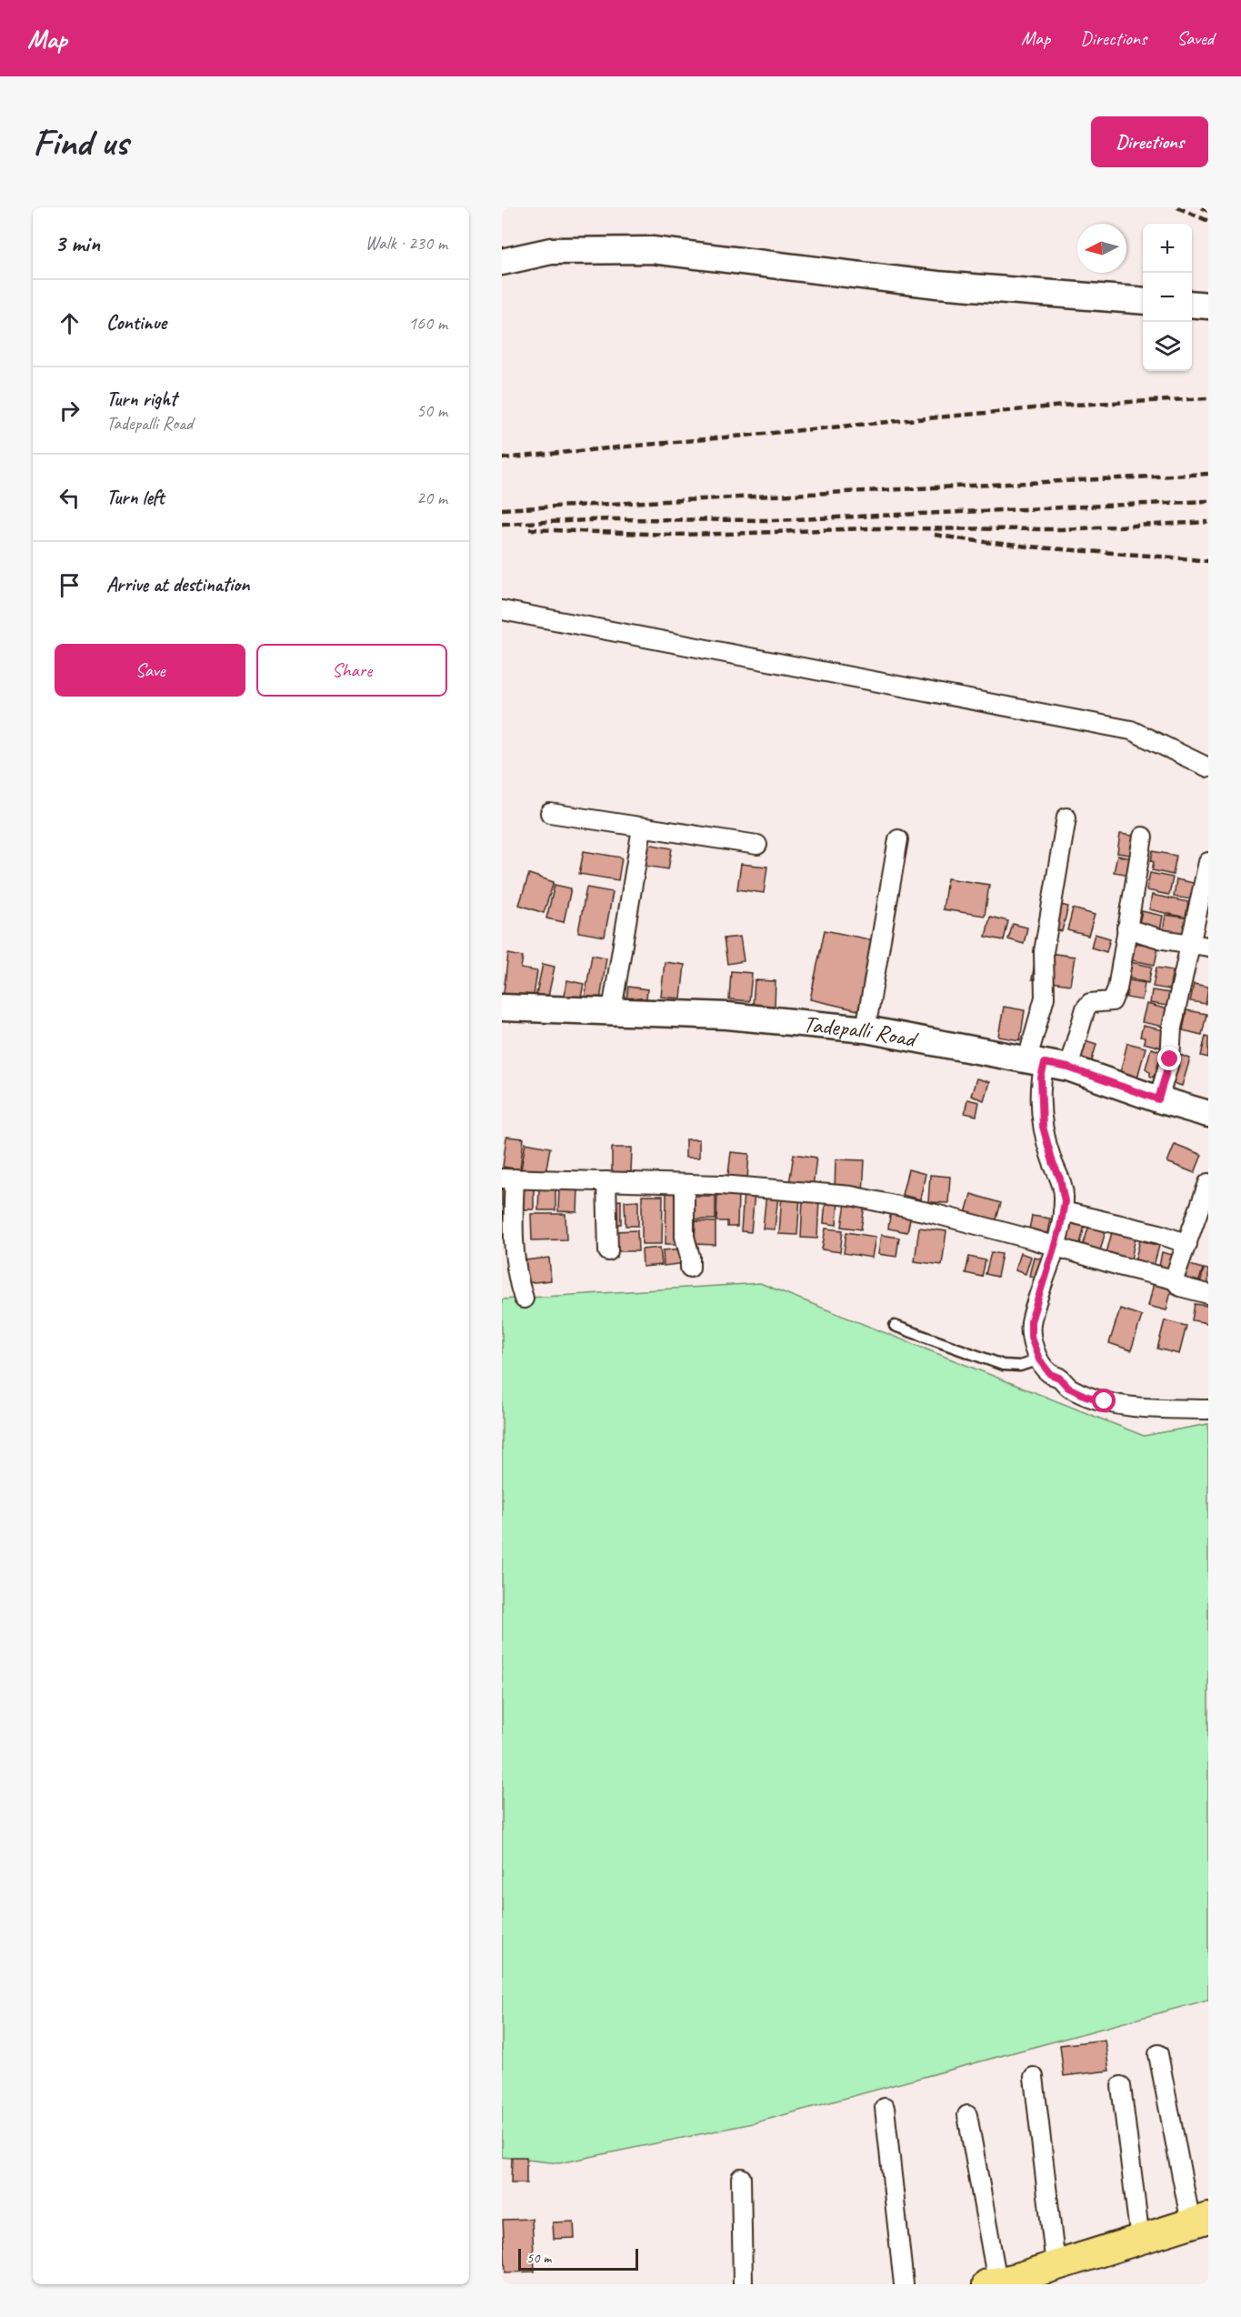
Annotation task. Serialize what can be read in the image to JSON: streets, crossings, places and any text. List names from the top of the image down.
{
  "streets": {
    "street": ["Tadepalli Road"]
  },
  "scale_bar": "50 m",
  "north": "left",
  "page": {
    "header": "Map",
    "nav": ["Map", "Directions", "Saved"],
    "buttons": [
      "Directions",
      ["Save", "Share"]
    ],
    "title": "Find us",
    "heading": ["3 min", "Walk · 230 m"],
    "map_buttons": ["+", "−"],
    "list": [
      ["Continue", "160 m"],
      ["Turn right", "Tadepalli Road", "50 m"],
      ["Turn left", "20 m"],
      "Arrive at destination"
    ],
    "scale": "50 m"
  }
}
